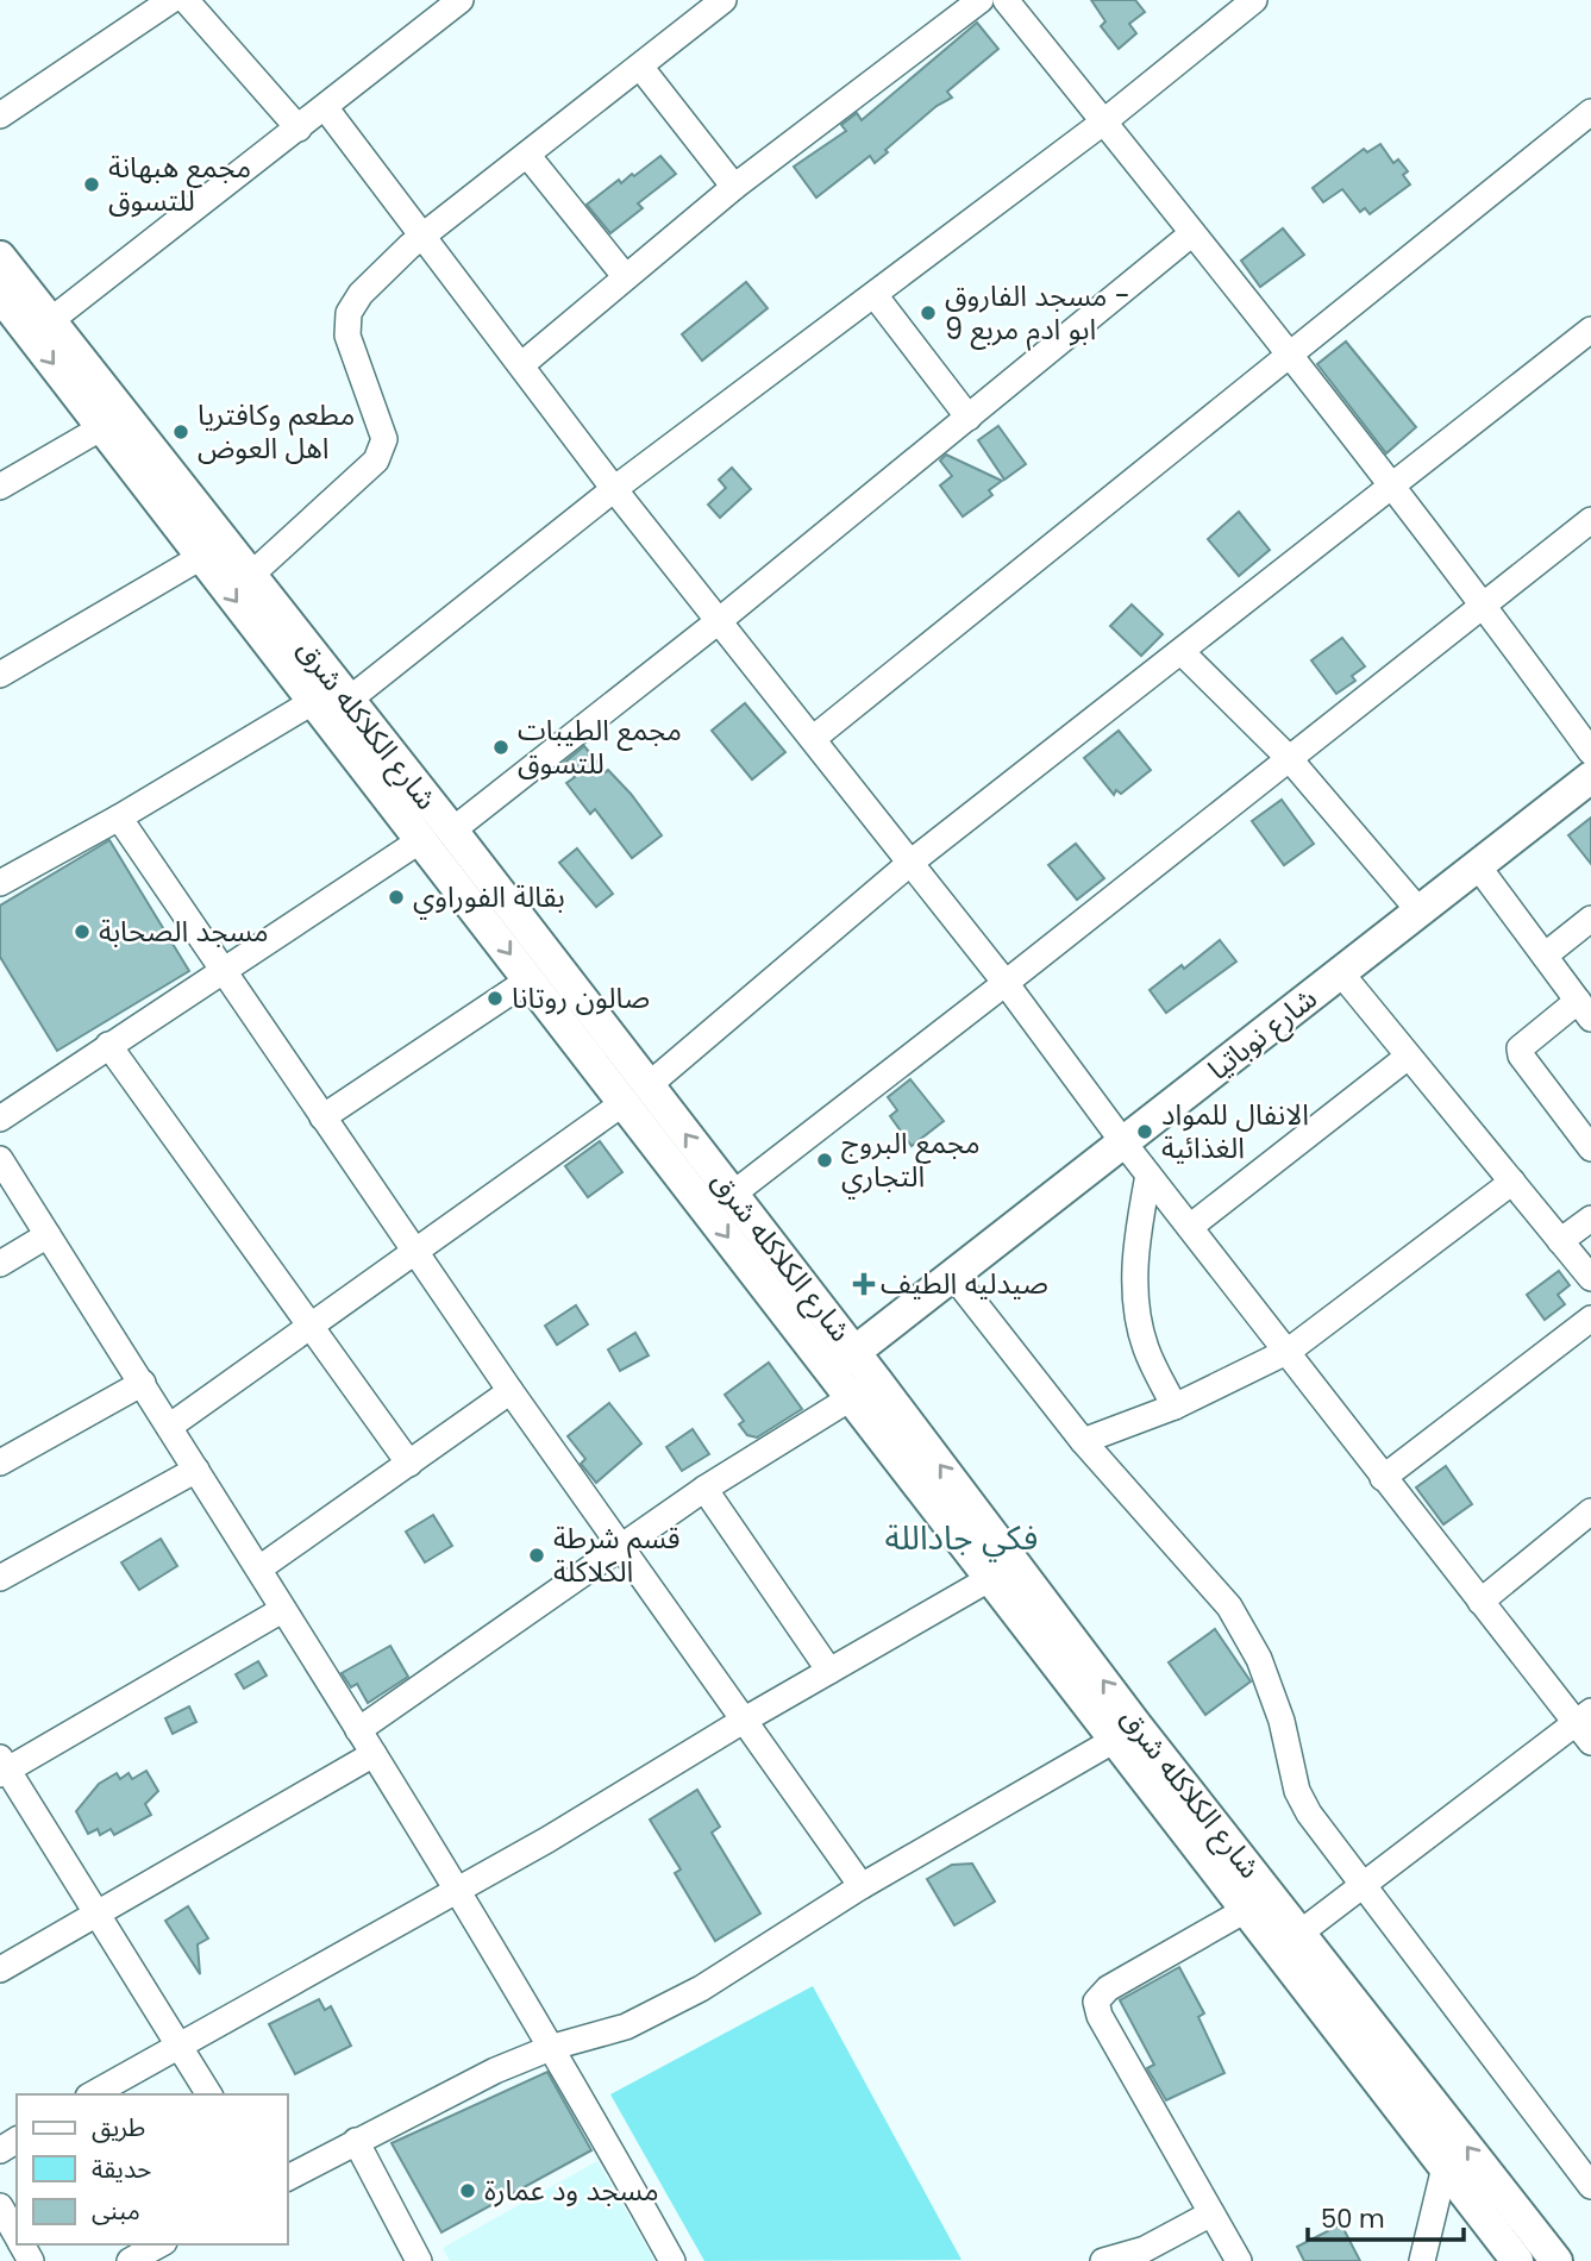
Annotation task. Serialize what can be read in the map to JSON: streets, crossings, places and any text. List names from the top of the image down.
{
  "streets": {
    "street": ["شارع الكلاكله شرق", "شارع نوباتيا"]
  },
  "crossings": [
    ["شارع الكلاكله شرق", "شارع نوباتيا"]
  ],
  "districts": ["فكي جاداللة"],
  "places": {
    "other": [
      "مجمع هبهانة للتسوق",
      "مسجد الفاروق - ابو ادم مربع 9",
      "مطعم وكافتريا اهل العوض",
      "مجمع الطيبات للتسوق",
      "بقالة الفوراوي",
      "مسجد الصحابة",
      "صالون روتانا",
      "الانفال للمواد الغذائية",
      "مجمع البروج التجاري",
      "قسم شرطة الكلاكلة",
      "مسجد ود عمارة"
    ],
    "health": ["صيدليه الطيف"]
  },
  "legend": ["طريق", "حديقة", "مبنى"],
  "scale_bar": "50 m"
}
